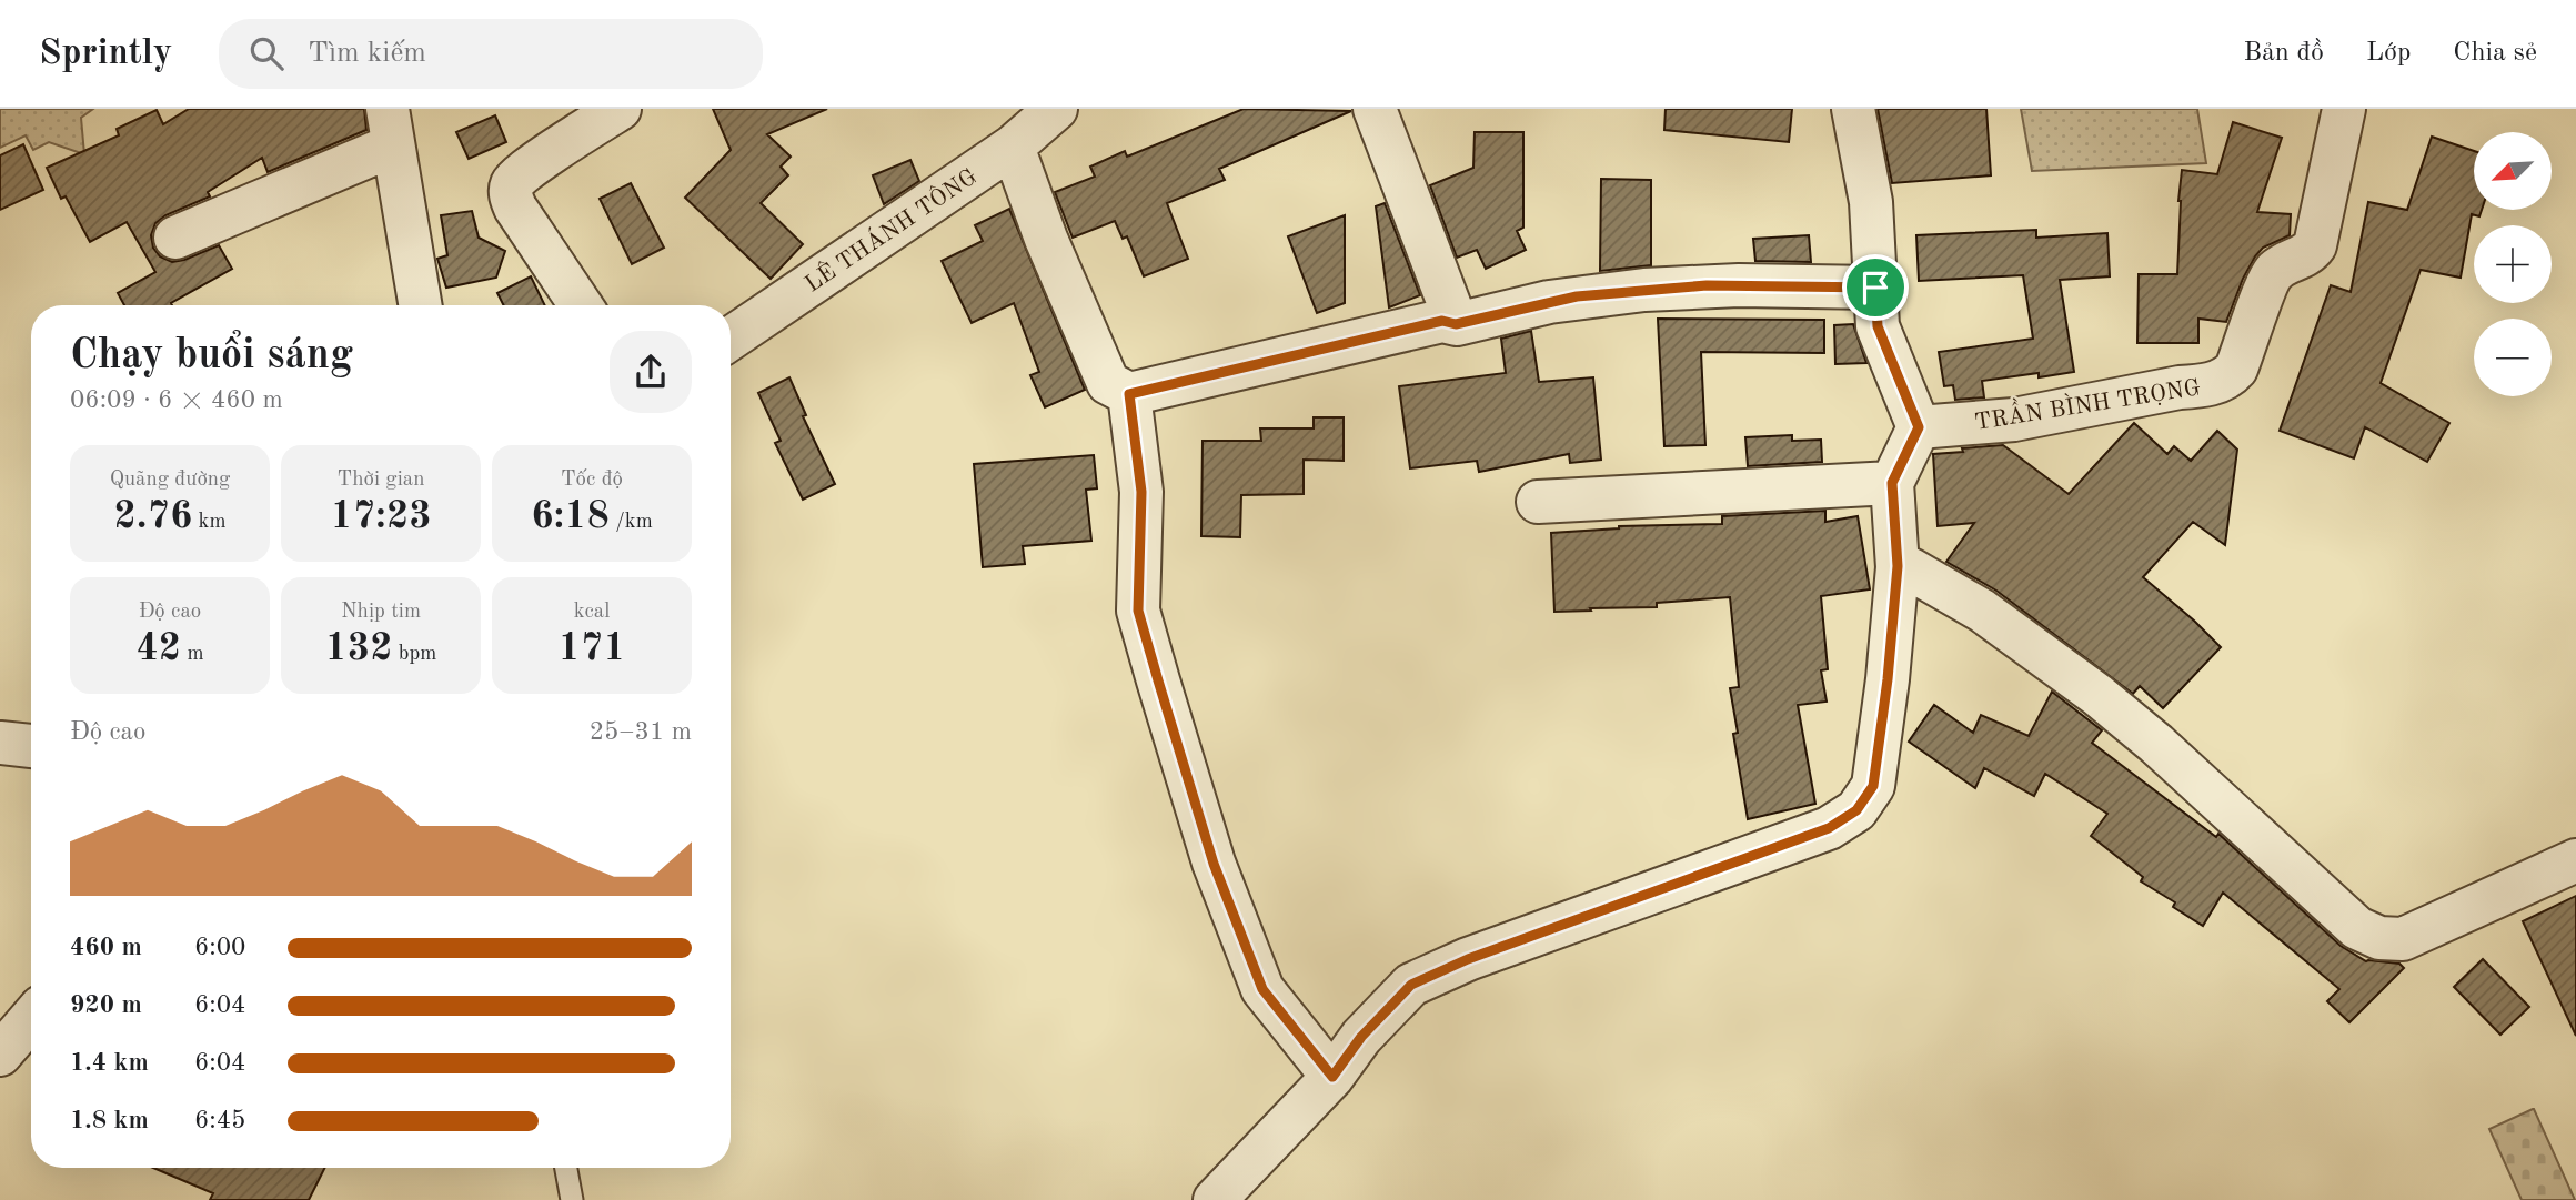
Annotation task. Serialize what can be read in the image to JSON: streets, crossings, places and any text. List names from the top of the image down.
{
  "streets": {
    "street": ["LÊ THÁNH TÔNG", "TRẦN BÌNH TRỌNG"]
  },
  "north": "bottom left",
  "page": {
    "header": "Sprintly",
    "search": "Tìm kiếm",
    "nav": ["Bản đồ", "Lớp", "Chia sẻ"],
    "map_buttons": ["+", "−"],
    "heading": ["Chạy buổi sáng", "06:09 · 6 × 460 m"],
    "stats": [
      ["Quãng đường", "2.76 km"],
      ["Thời gian", "17:23"],
      ["Tốc độ", "6:18 /km"],
      ["Độ cao", "42 m"],
      ["Nhịp tim", "132 bpm"],
      ["kcal", "171"]
    ],
    "chart": ["Độ cao", "25–31 m"],
    "list": [
      {
        "name": "460 m",
        "note": "6:00"
      },
      {
        "name": "920 m",
        "note": "6:04"
      },
      {
        "name": "1.4 km",
        "note": "6:04"
      },
      {
        "name": "1.8 km",
        "note": "6:45"
      }
    ]
  }
}
